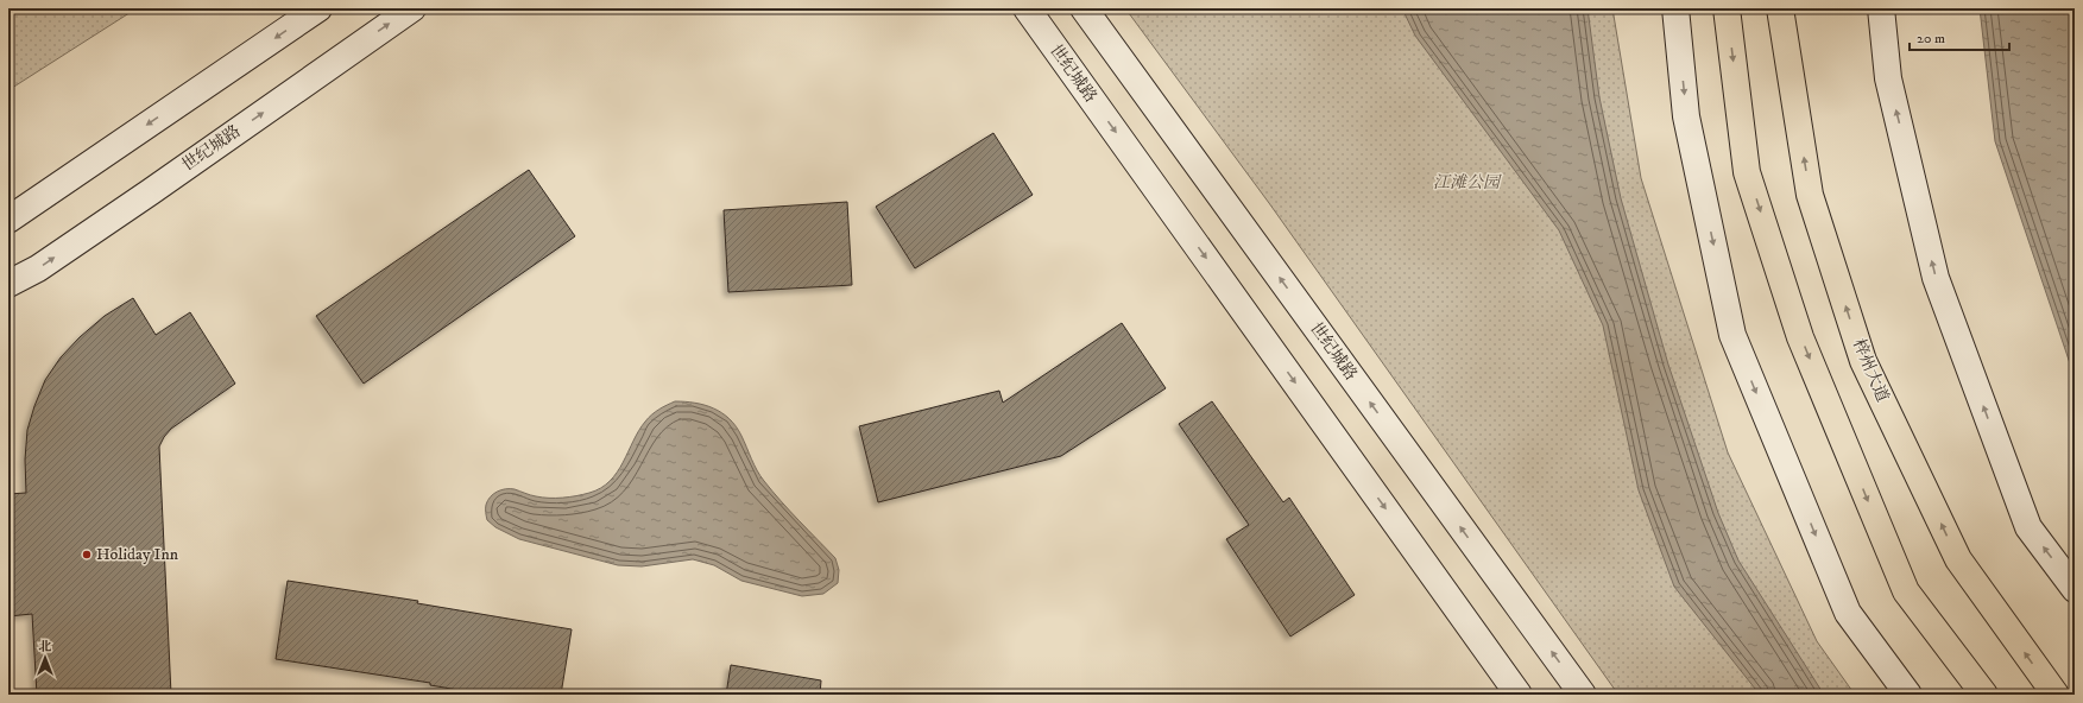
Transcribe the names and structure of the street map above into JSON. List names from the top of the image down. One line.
{"streets":{"highway":["梓州大道"],"main road":["世纪城路"]},"parks":["江滩公园"],"places":["Holiday Inn"],"scale_bar":"20 m","north":"top"}
